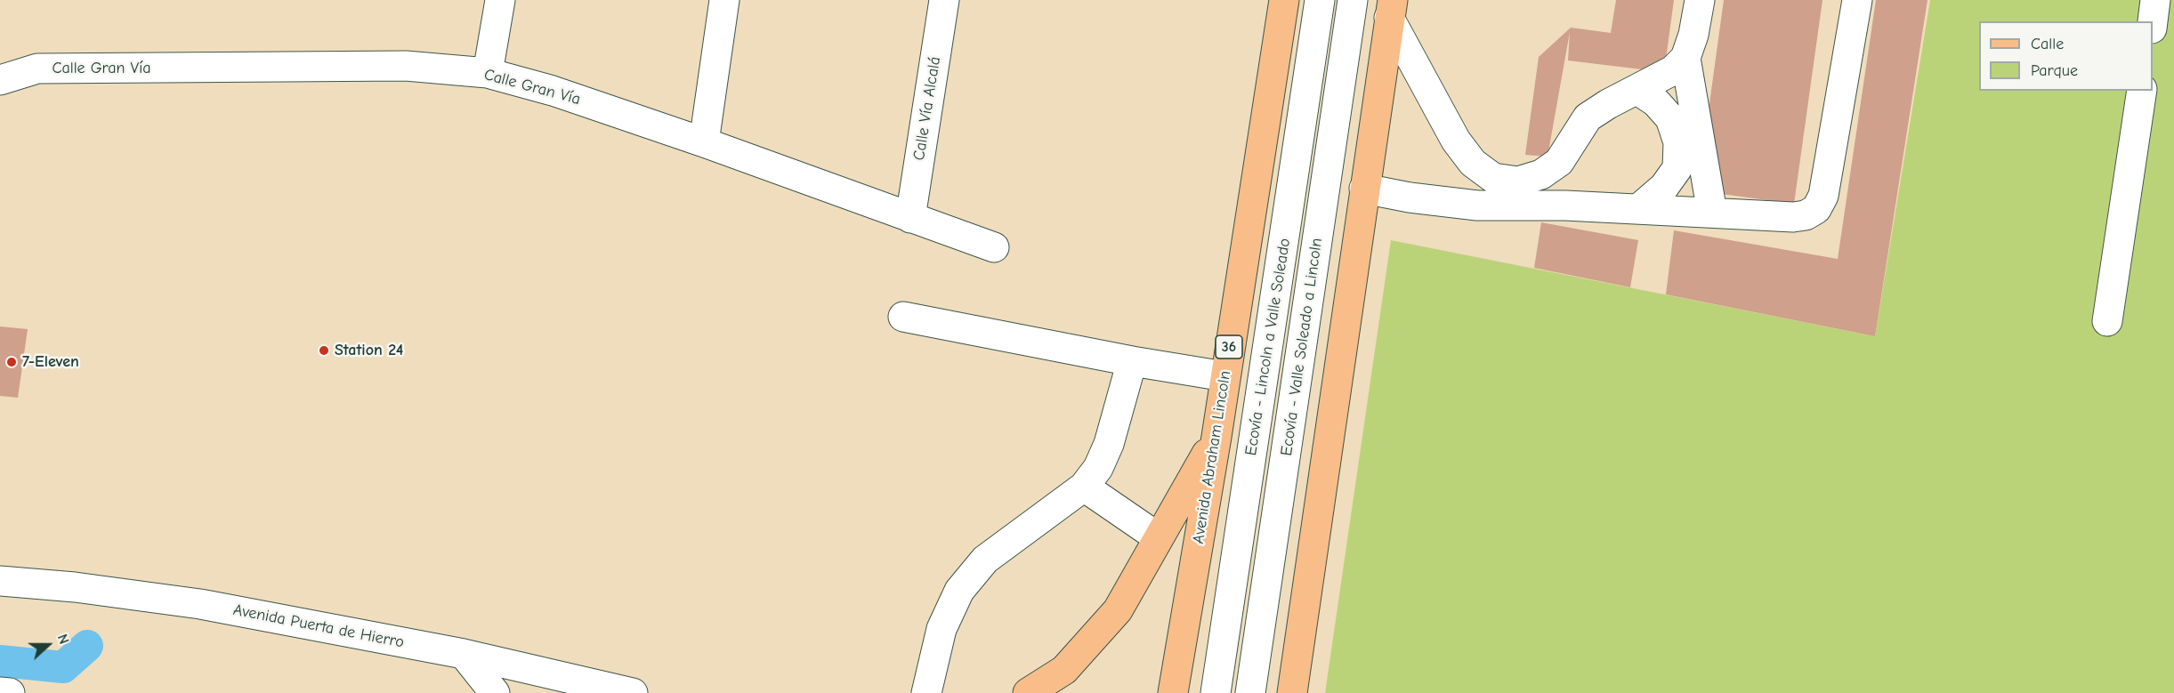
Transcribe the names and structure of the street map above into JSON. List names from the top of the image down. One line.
{"streets":{"main road":["36","Avenida Abraham Lincoln"],"street":["Calle Gran Vía","Calle Vía Alcalá","Ecovía - Lincoln a Valle Soleado","Ecovía - Valle Soleado a Lincoln","Avenida Puerta de Hierro"]},"crossings":[["Calle Gran Vía","Calle Vía Alcalá"]],"places":["Station 24","7-Eleven"],"legend":["Calle","Parque"],"north":"right"}
